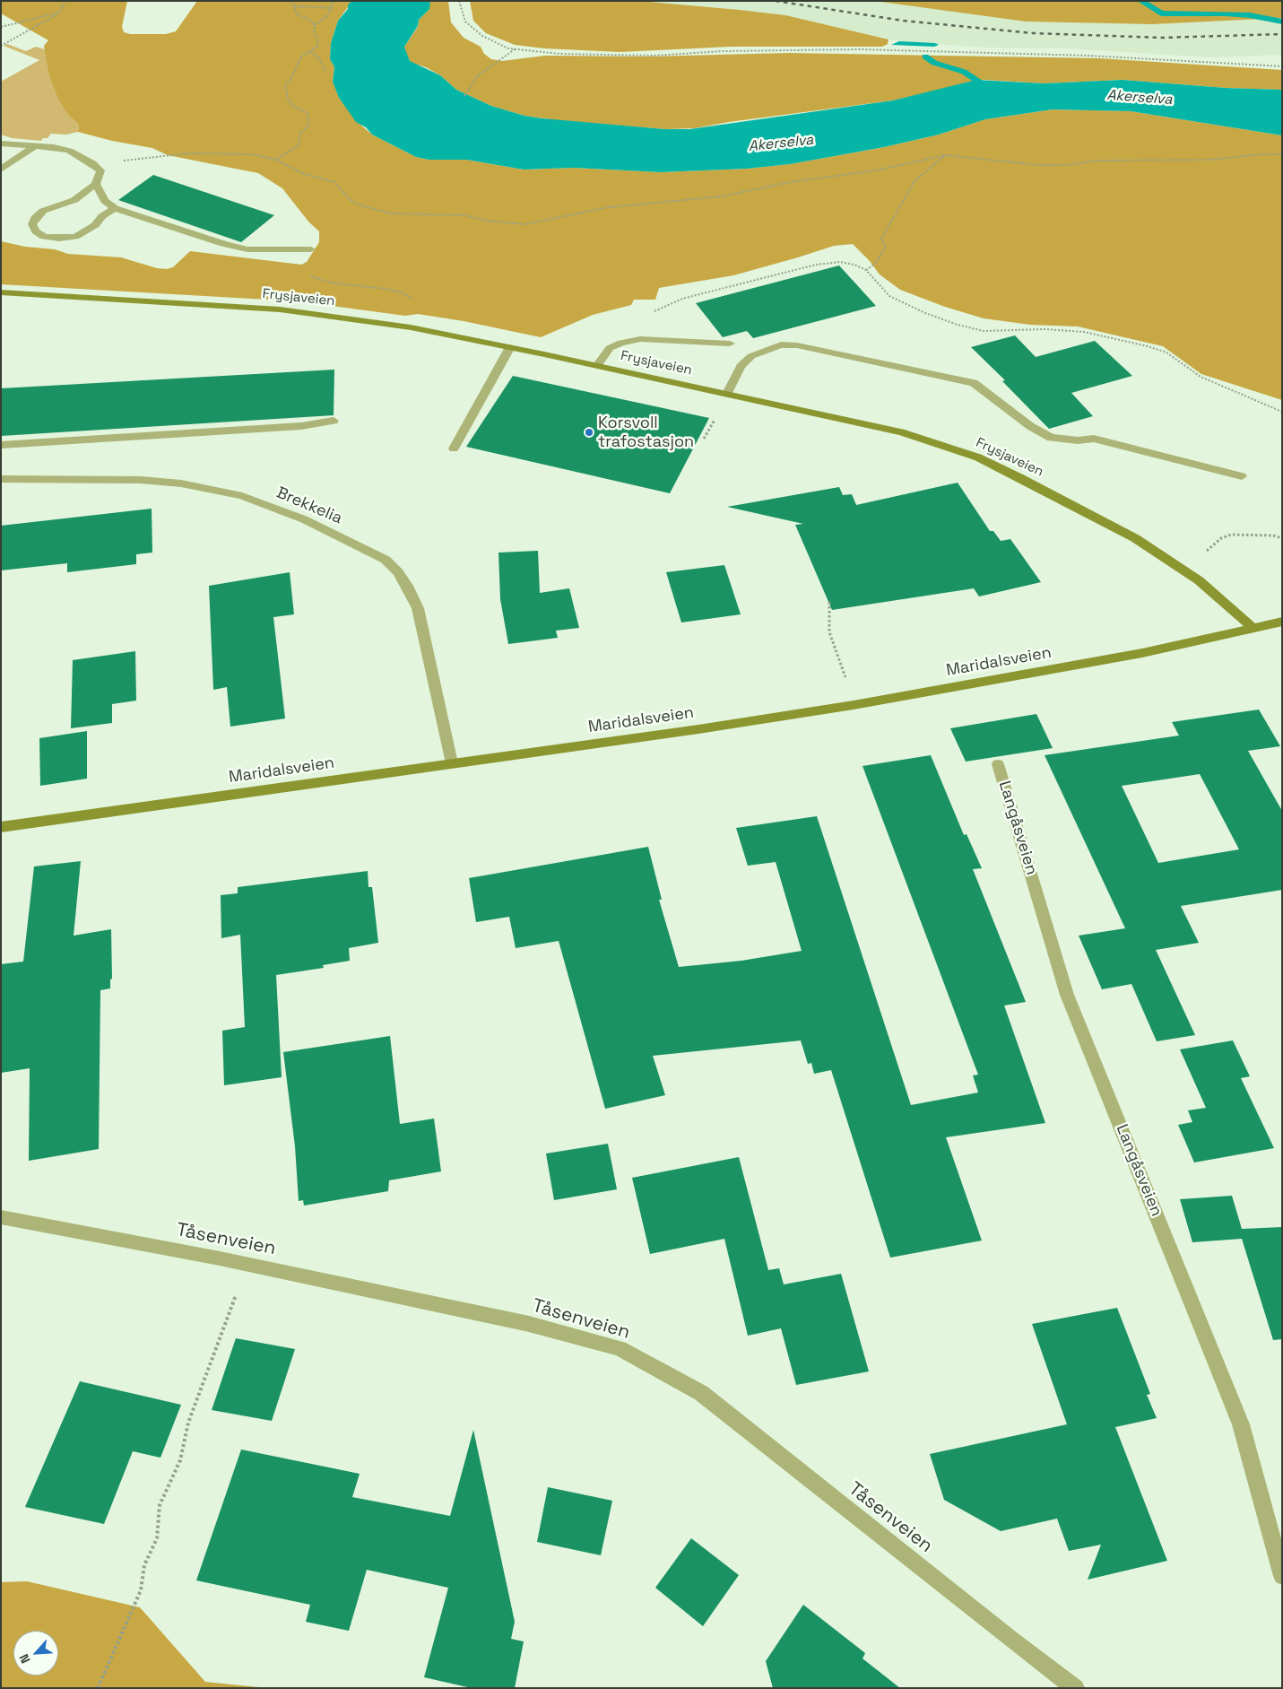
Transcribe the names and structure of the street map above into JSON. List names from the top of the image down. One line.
{"streets":{"street":["Frysjaveien","Brekkelia","Maridalsveien","Langåsveien","Tåsenveien"]},"crossings":[["Frysjaveien","Maridalsveien"],["Brekkelia","Maridalsveien"]],"water":["Akerselva"],"places":["Korsvoll trafostasjon"],"north":"bottom left"}
